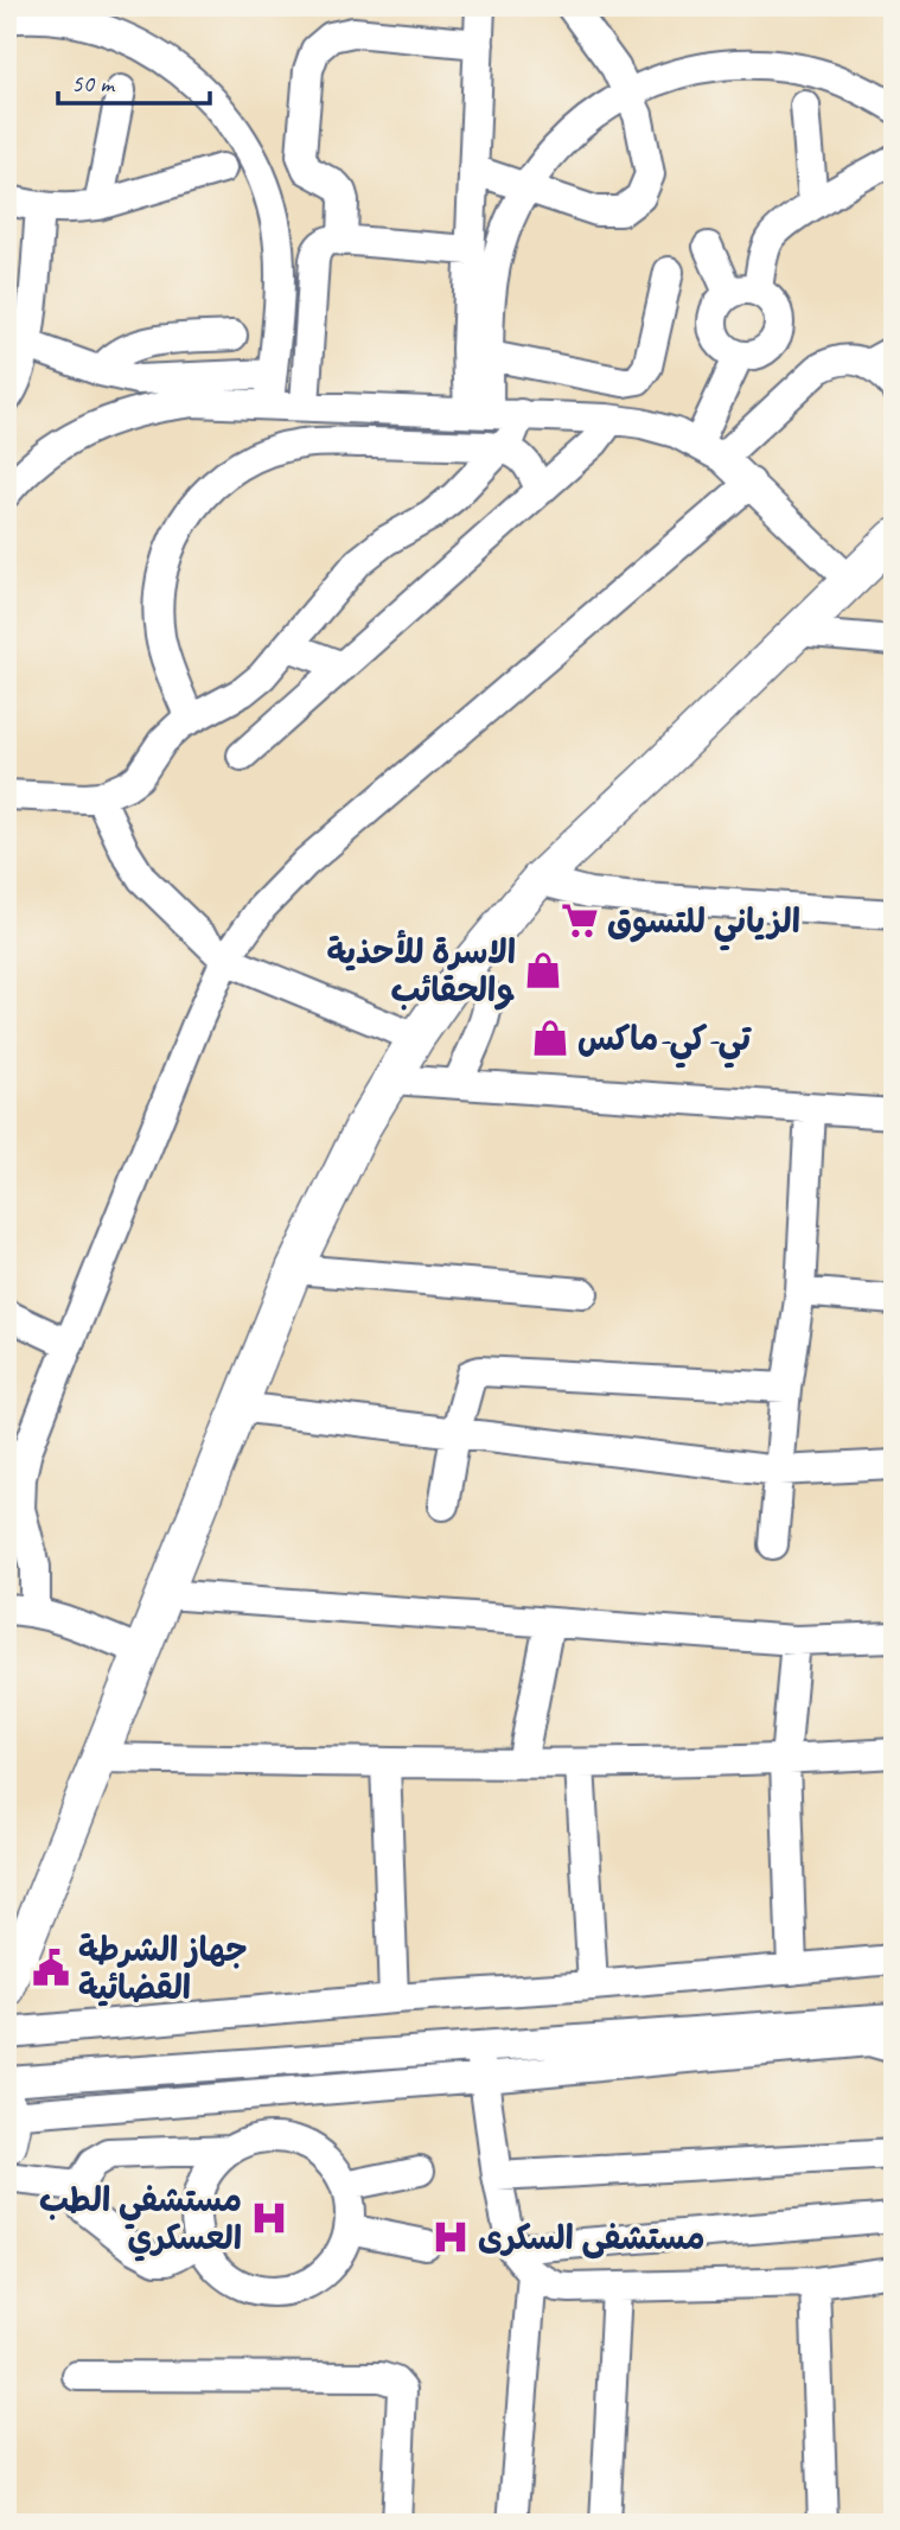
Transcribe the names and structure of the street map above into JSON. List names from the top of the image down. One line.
{"places":{"supermarket":["الزياني للتسوق"],"shop":["الاسرة للأحذية والحقائب","تي-كي-ماكس"],"public building":["جهاز الشرطة القضائية"],"hospital":["مستشفي الطب العسكري","مستشفى السكرى"]},"scale_bar":"50 m"}
